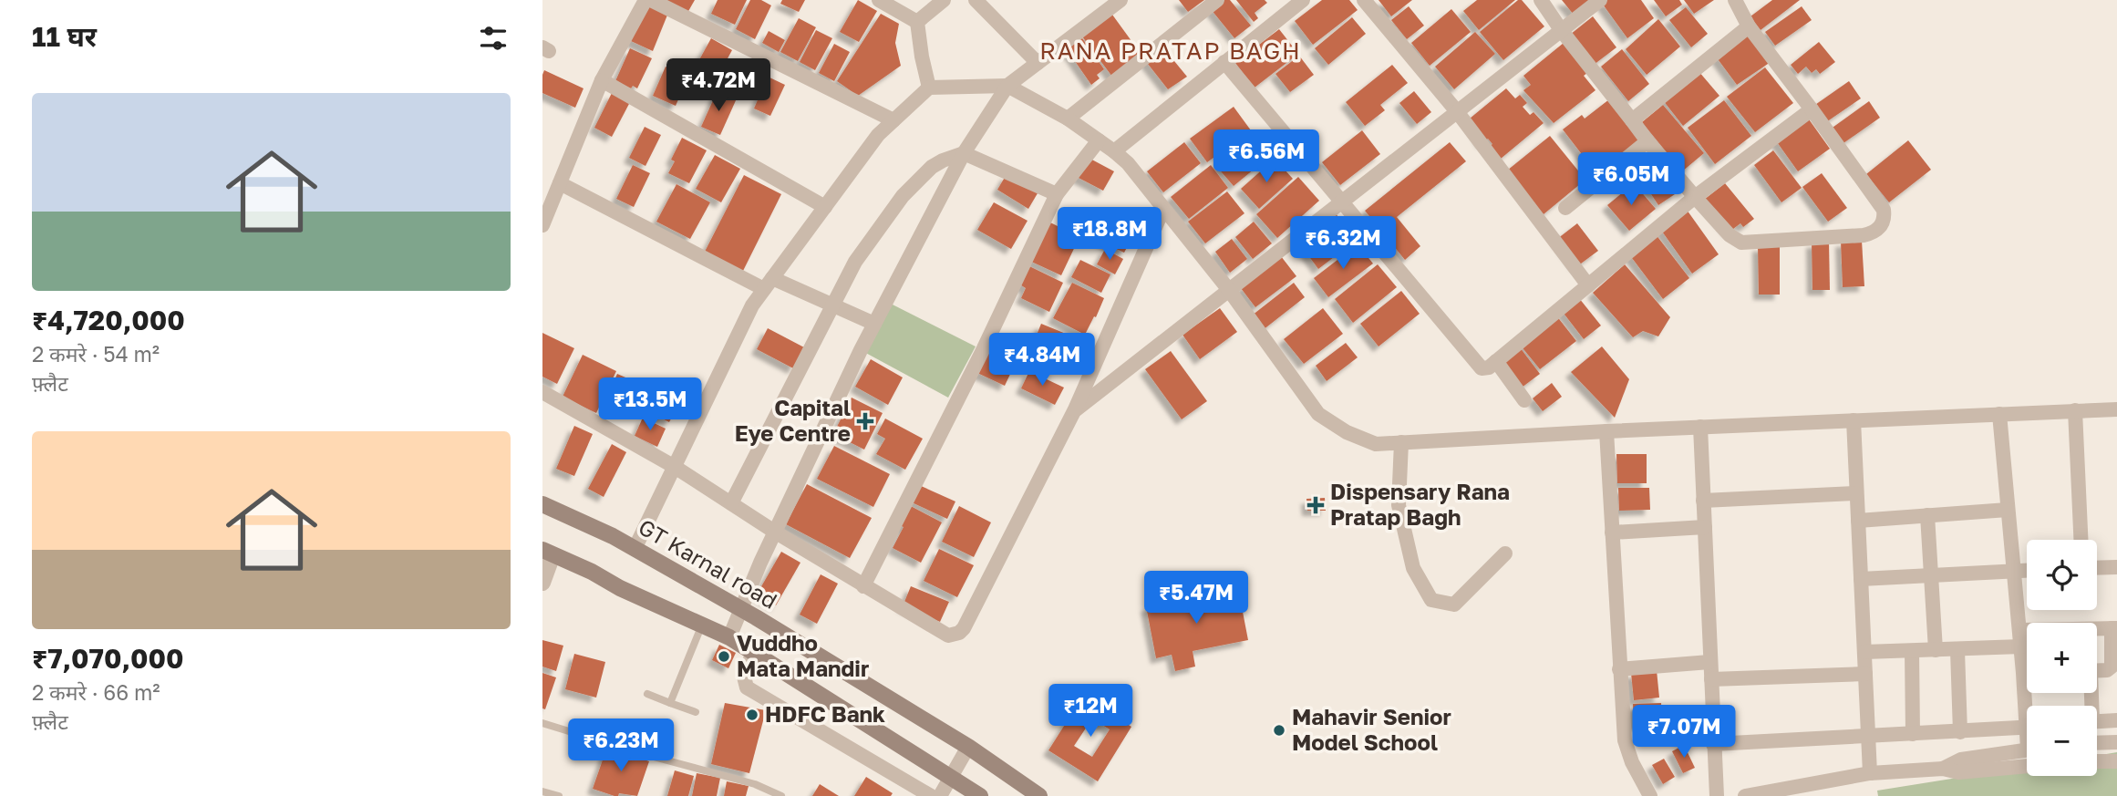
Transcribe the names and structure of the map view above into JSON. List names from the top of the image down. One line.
{"streets":{"main road":["GT Karnal road"]},"districts":["RANA PRATAP BAGH"],"places":{"health":["Capital Eye Centre","Dispensary Rana Pratap Bagh"],"other":["Vuddho Mata Mandir","HDFC Bank","Mahavir Senior Model School"]},"page":{"heading":"11 घर","price":["₹4.72M","₹6.56M","₹6.05M","₹18.8M","₹6.32M","₹4.84M","₹13.5M","₹5.47M","₹12M","₹7.07M","₹6.23M"],"list":[{"name":"₹4,720,000","note":"2 कमरे · 54 m² · फ़्लैट"},{"name":"₹7,070,000","note":"2 कमरे · 66 m² · फ़्लैट"}],"map_buttons":["+","−"]}}
